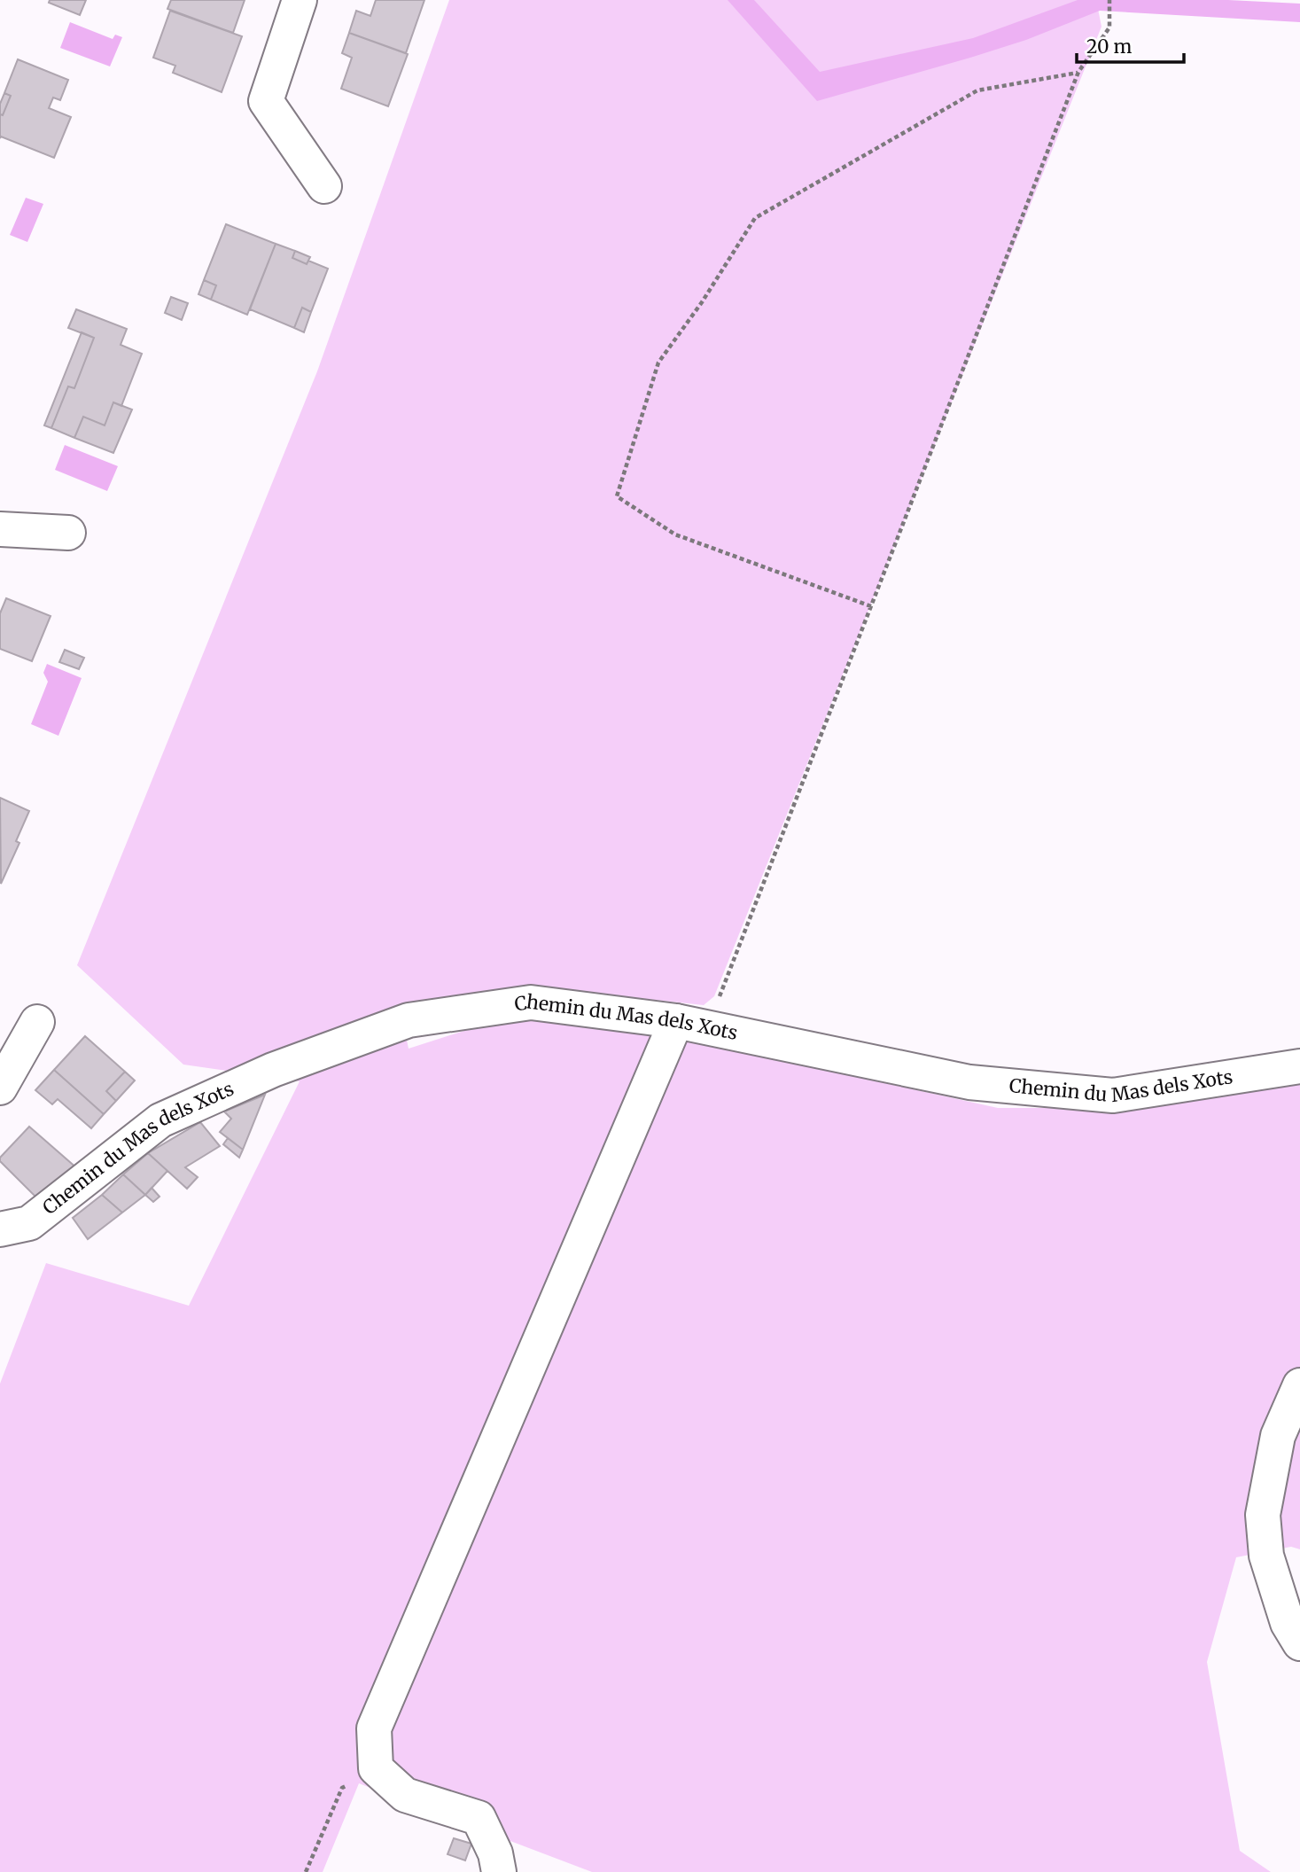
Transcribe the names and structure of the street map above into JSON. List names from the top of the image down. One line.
{"streets":{"street":["Chemin du Mas dels Xots"]},"scale_bar":"20 m"}
